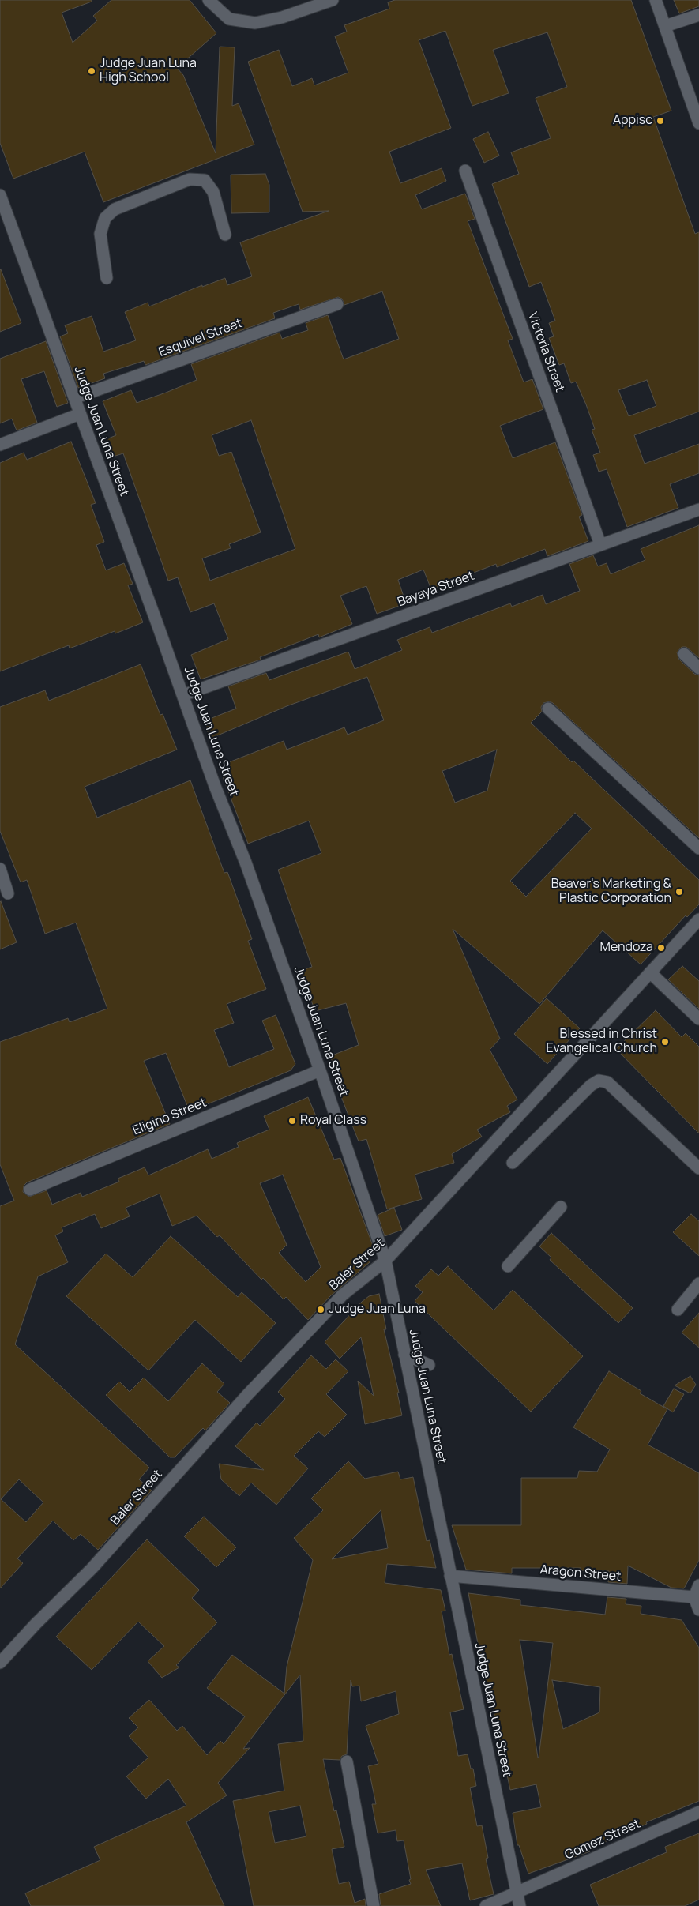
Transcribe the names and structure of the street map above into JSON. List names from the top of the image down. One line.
{"streets":{"street":["Esquivel Street","Victoria Street","Judge Juan Luna Street","Bayaya Street","Eligino Street","Baler Street","Aragon Street","Gomez Street"]},"crossings":[["Esquivel Street","Judge Juan Luna Street"],["Victoria Street","Bayaya Street"],["Judge Juan Luna Street","Bayaya Street"],["Judge Juan Luna Street","Eligino Street"],["Judge Juan Luna Street","Baler Street"],["Judge Juan Luna Street","Aragon Street"],["Judge Juan Luna Street","Gomez Street"]],"places":["Judge Juan Luna High School","Appisc","Beaver's Marketing & Plastic Corporation","Mendoza","Blessed in Christ Evangelical Church","Royal Class","Judge Juan Luna"]}
